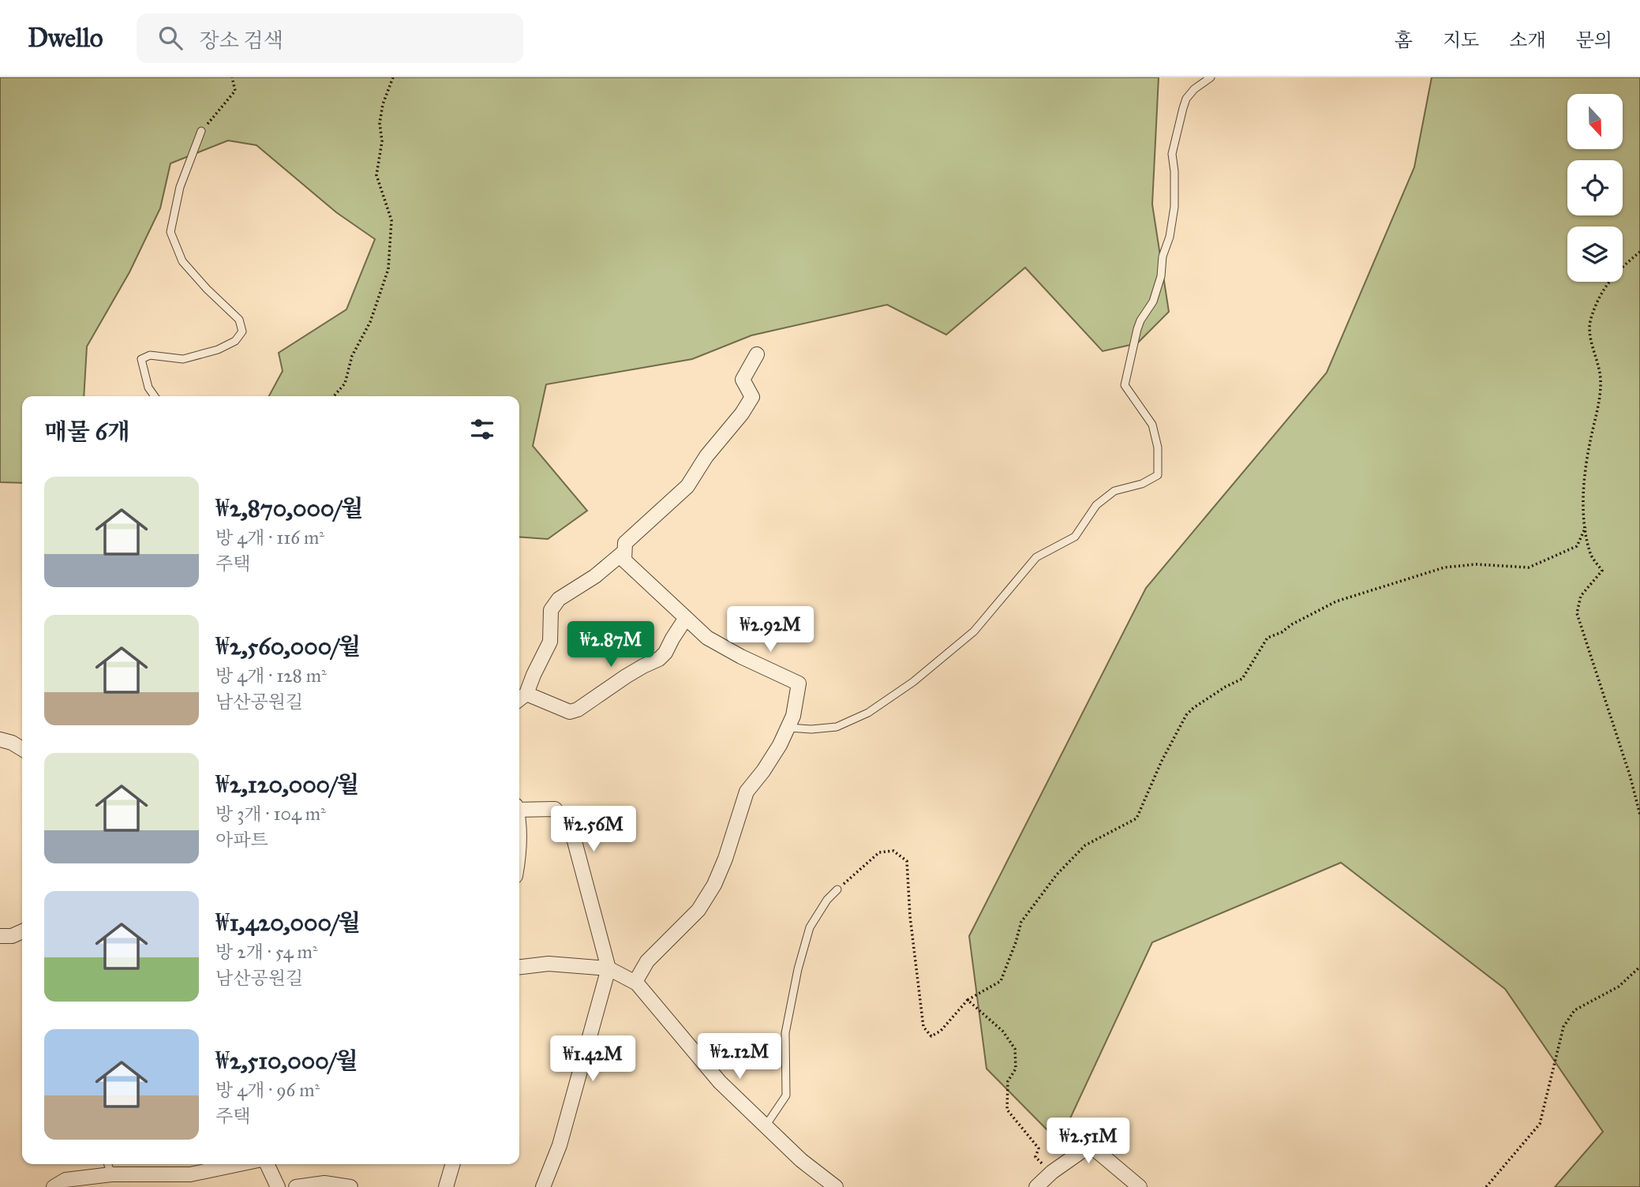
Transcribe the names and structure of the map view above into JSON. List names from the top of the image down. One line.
{"north":"bottom","page":{"header":"Dwello","search":"장소 검색","nav":["홈","지도","소개","문의"],"heading":"매물 6개","list":[{"name":"₩2,870,000/월","note":"방 4개 · 116 m² · 주택"},{"name":"₩2,560,000/월","note":"방 4개 · 128 m² · 남산공원길"},{"name":"₩2,120,000/월","note":"방 3개 · 104 m² · 아파트"},{"name":"₩1,420,000/월","note":"방 2개 · 54 m² · 남산공원길"},{"name":"₩2,510,000/월","note":"방 4개 · 96 m² · 주택"}],"price":["₩2.92M","₩2.87M","₩2.56M","₩2.12M","₩1.42M","₩2.51M"]}}
